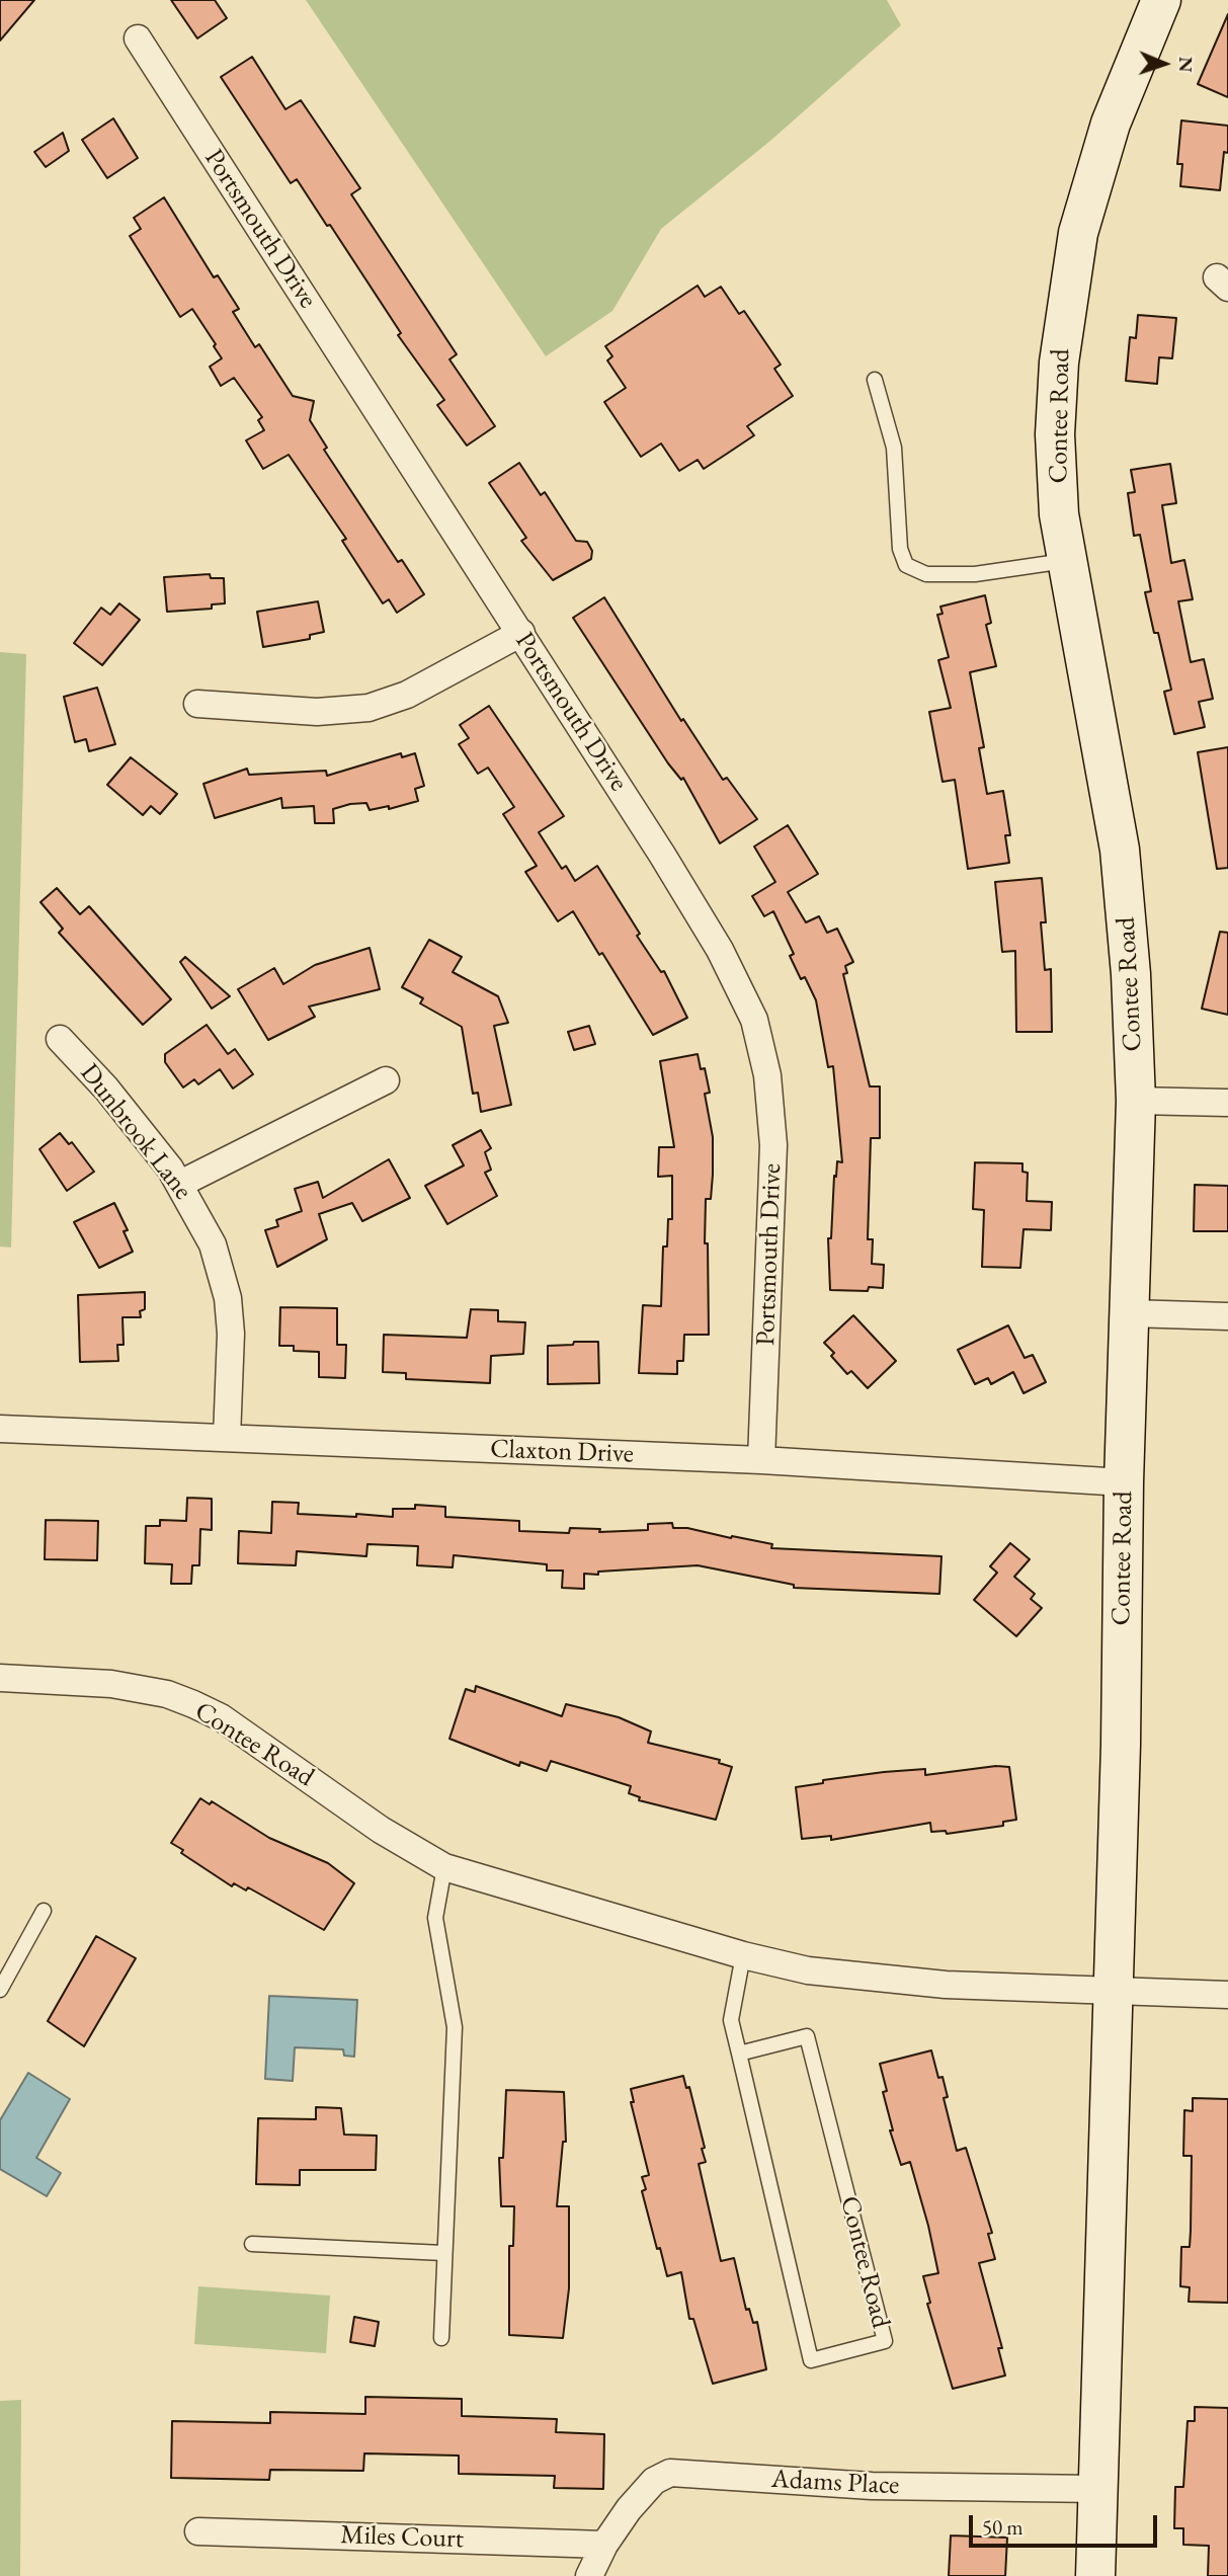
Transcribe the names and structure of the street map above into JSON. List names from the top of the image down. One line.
{"streets":{"street":["Portsmouth Drive","Contee Road","Dunbrook Lane","Claxton Drive","Adams Place","Miles Court"]},"crossings":[["Portsmouth Drive","Claxton Drive"],["Contee Road","Claxton Drive"],["Contee Road","Adams Place"],["Dunbrook Lane","Claxton Drive"],["Adams Place","Miles Court"]],"scale_bar":"50 m","north":"right"}
